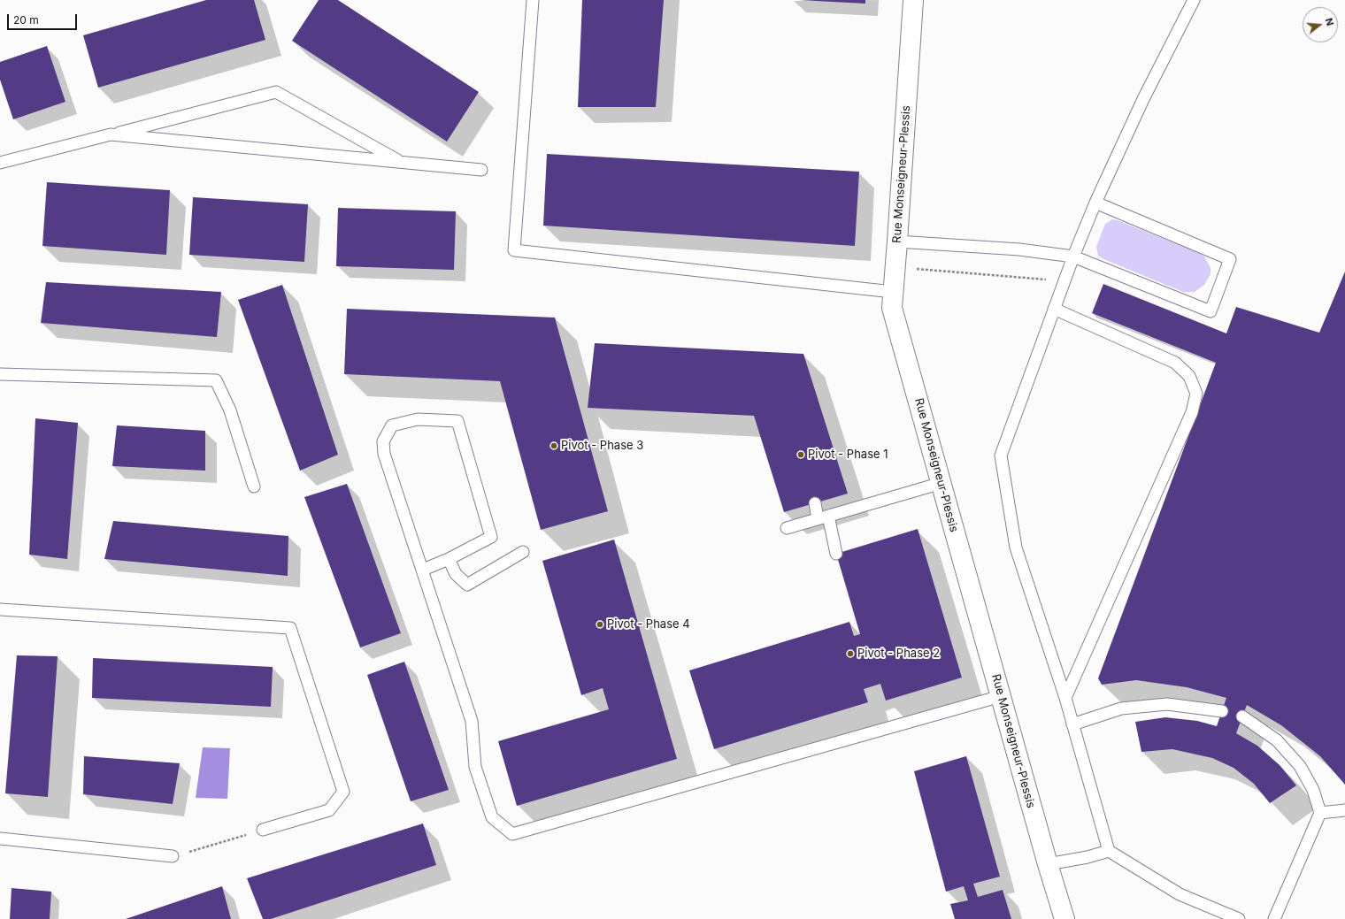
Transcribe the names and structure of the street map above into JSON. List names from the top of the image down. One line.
{"streets":{"street":["Rue Monseigneur-Plessis"]},"places":["Pivot - Phase 3","Pivot - Phase 1","Pivot - Phase 4","Pivot - Phase 2"],"scale_bar":"20 m","north":"right"}
